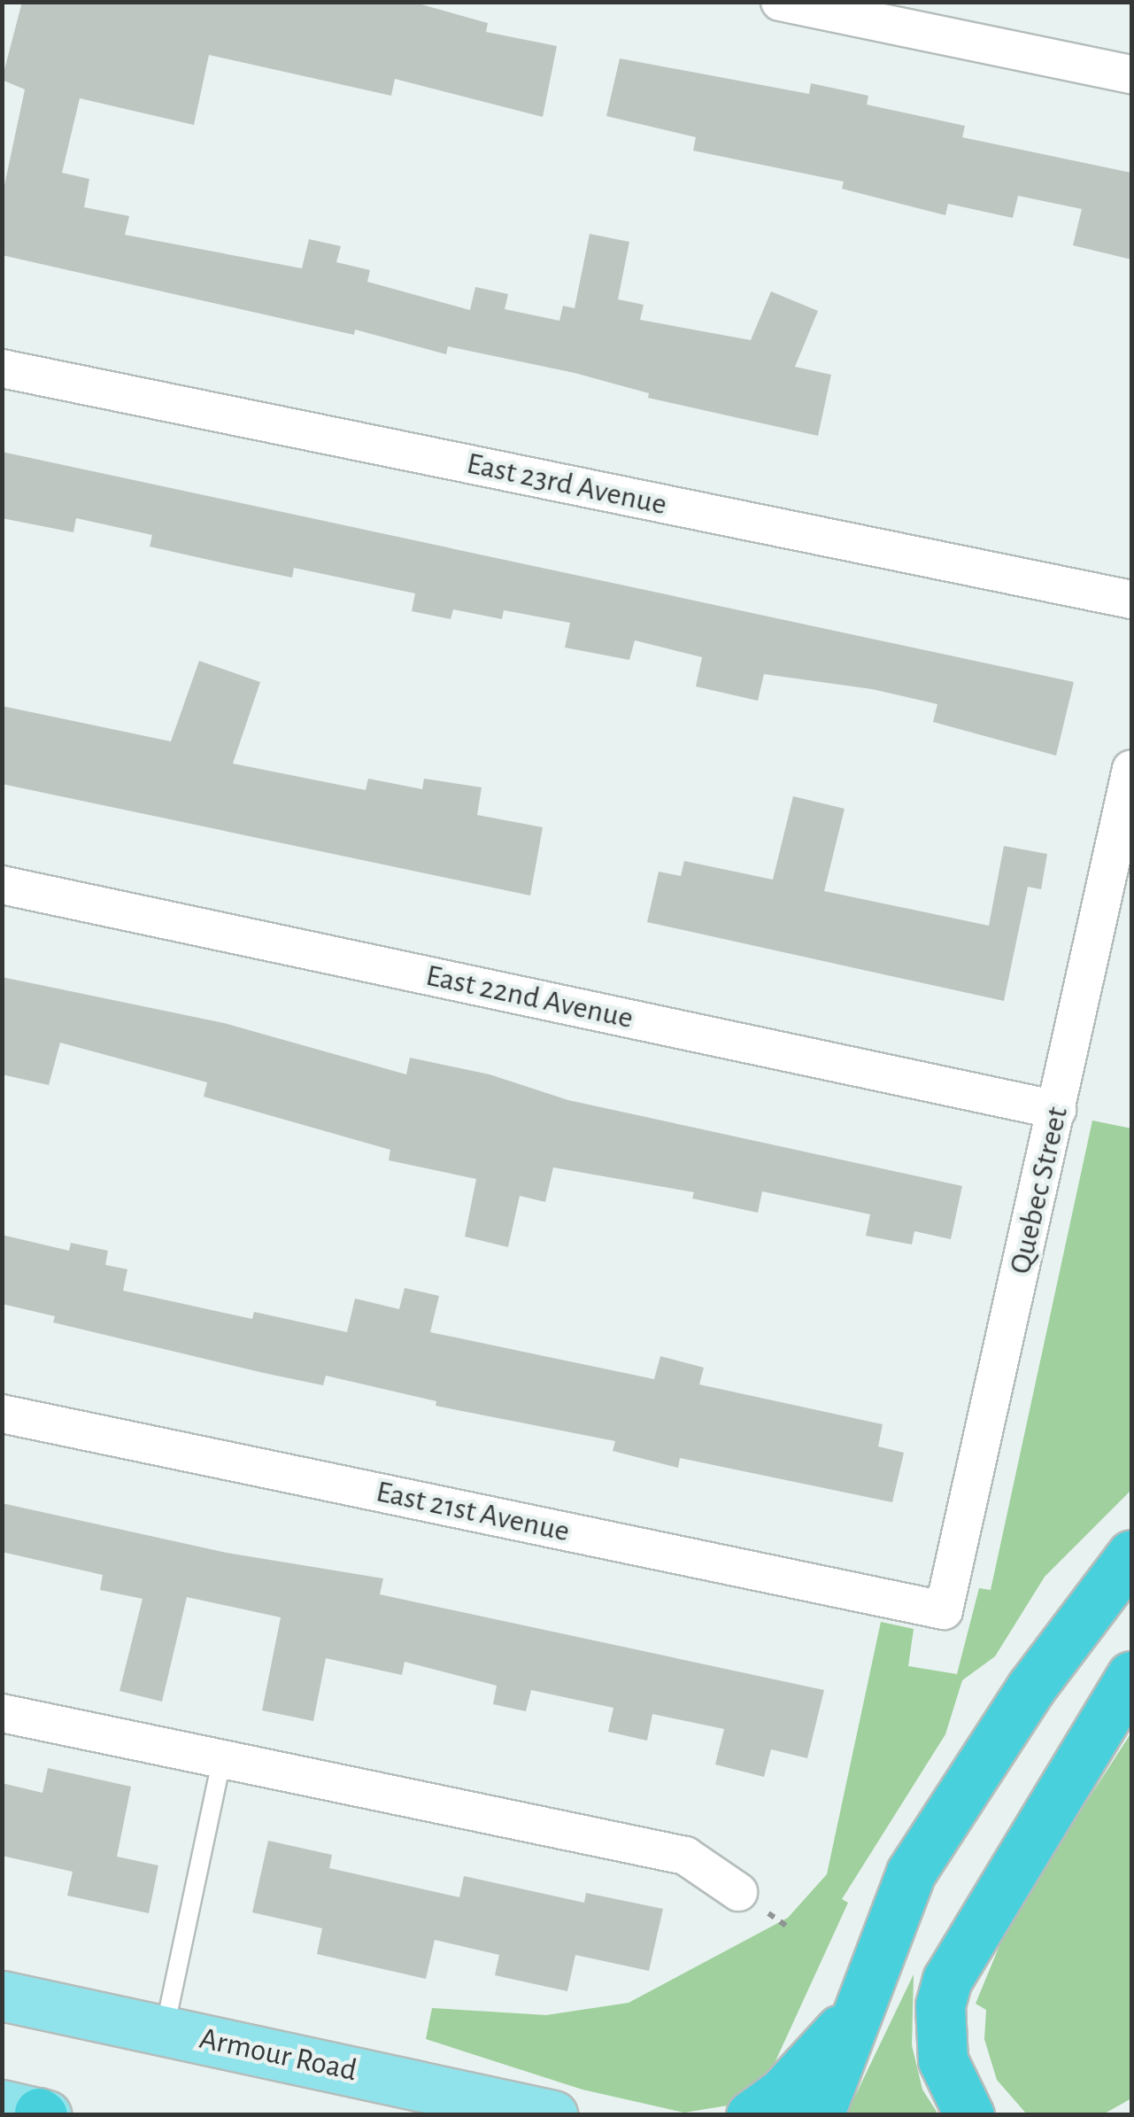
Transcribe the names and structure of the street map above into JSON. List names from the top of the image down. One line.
{"streets":{"main road":["Armour Road"],"street":["East 23rd Avenue","East 22nd Avenue","Quebec Street","East 21st Avenue"]},"crossings":[["East 22nd Avenue","Quebec Street"],["Quebec Street","East 21st Avenue"]]}
